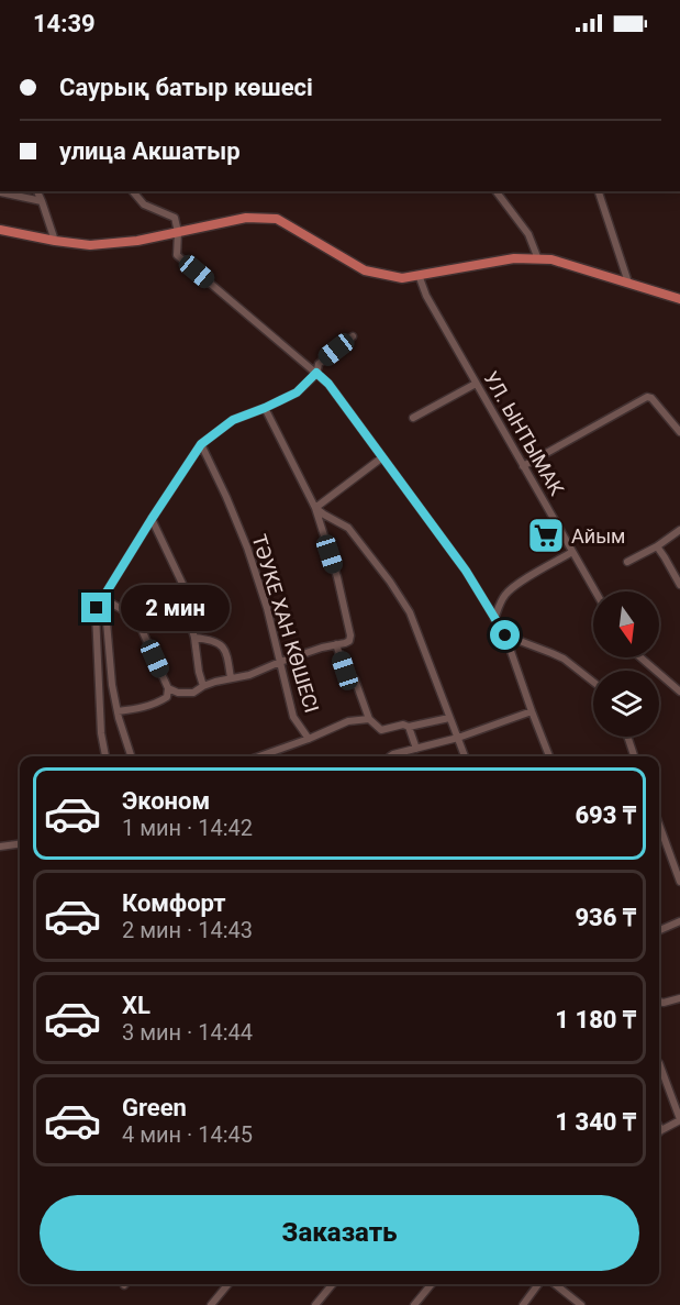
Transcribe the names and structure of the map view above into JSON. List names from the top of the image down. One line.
{"streets":{"street":["УЛ. ЫНТЫМАК","ТӘУКЕ ХАН КӨШЕСІ"]},"places":{"supermarket":["Айым"]},"north":"bottom","page":{"status":"14:39","banner":["Саурық батыр көшесі","улица Акшатыр"],"bubble":"2 мин","list":[{"name":"Эконом","note":"1 мин · 14:42","value":"693 ₸"},{"name":"Комфорт","note":"2 мин · 14:43","value":"936 ₸"},{"name":"XL","note":"3 мин · 14:44","value":"1 180 ₸"},{"name":"Green","note":"4 мин · 14:45","value":"1 340 ₸"}],"buttons":"Заказать"}}
